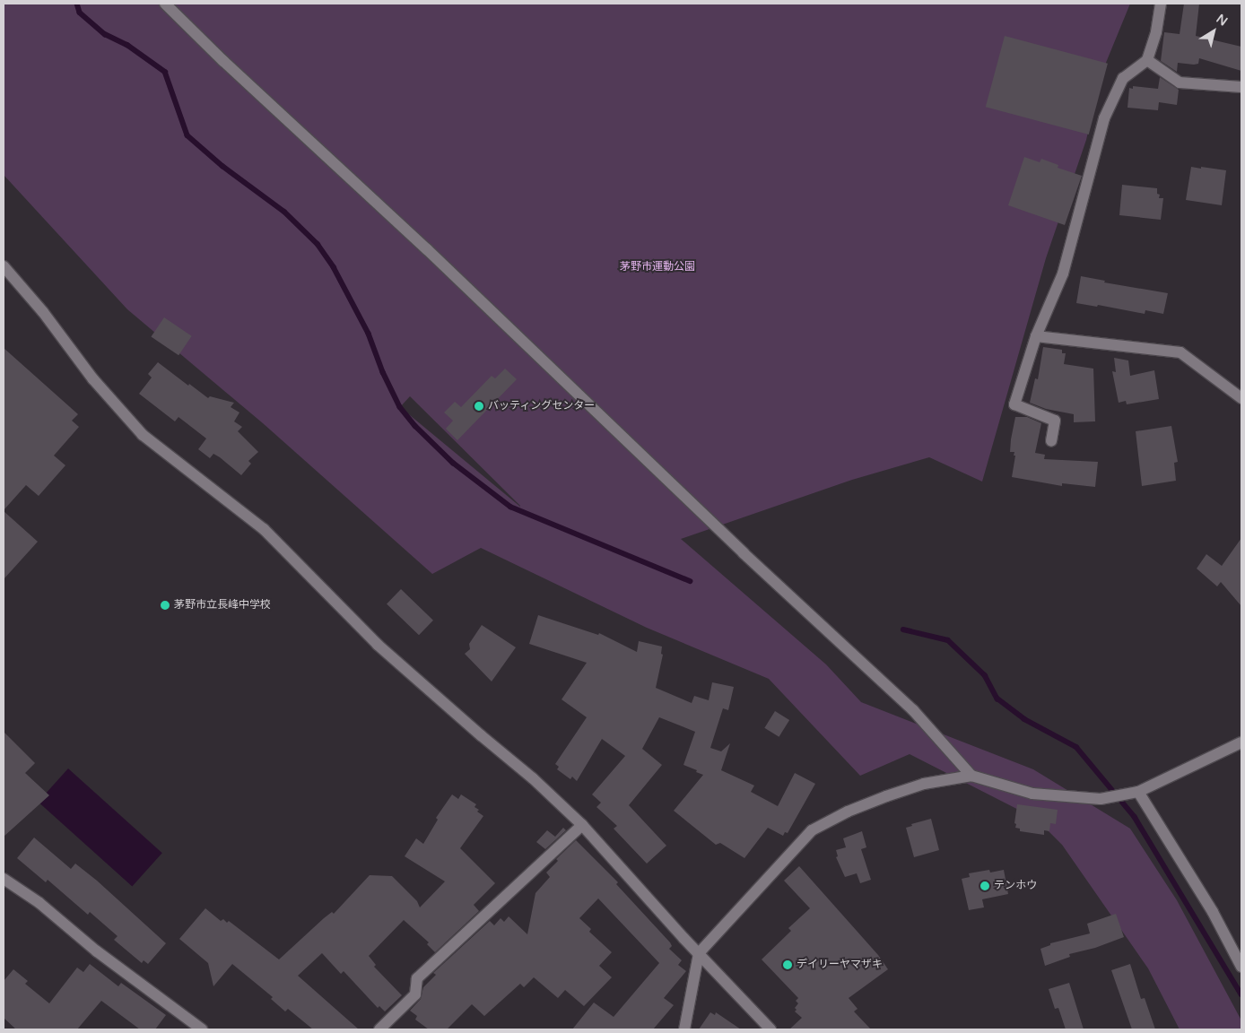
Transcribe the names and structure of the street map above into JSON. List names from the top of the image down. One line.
{"parks":["茅野市運動公園"],"places":["バッティングセンター","茅野市立長峰中学校","テンホウ","デイリーヤマザキ"],"north":"top right"}
